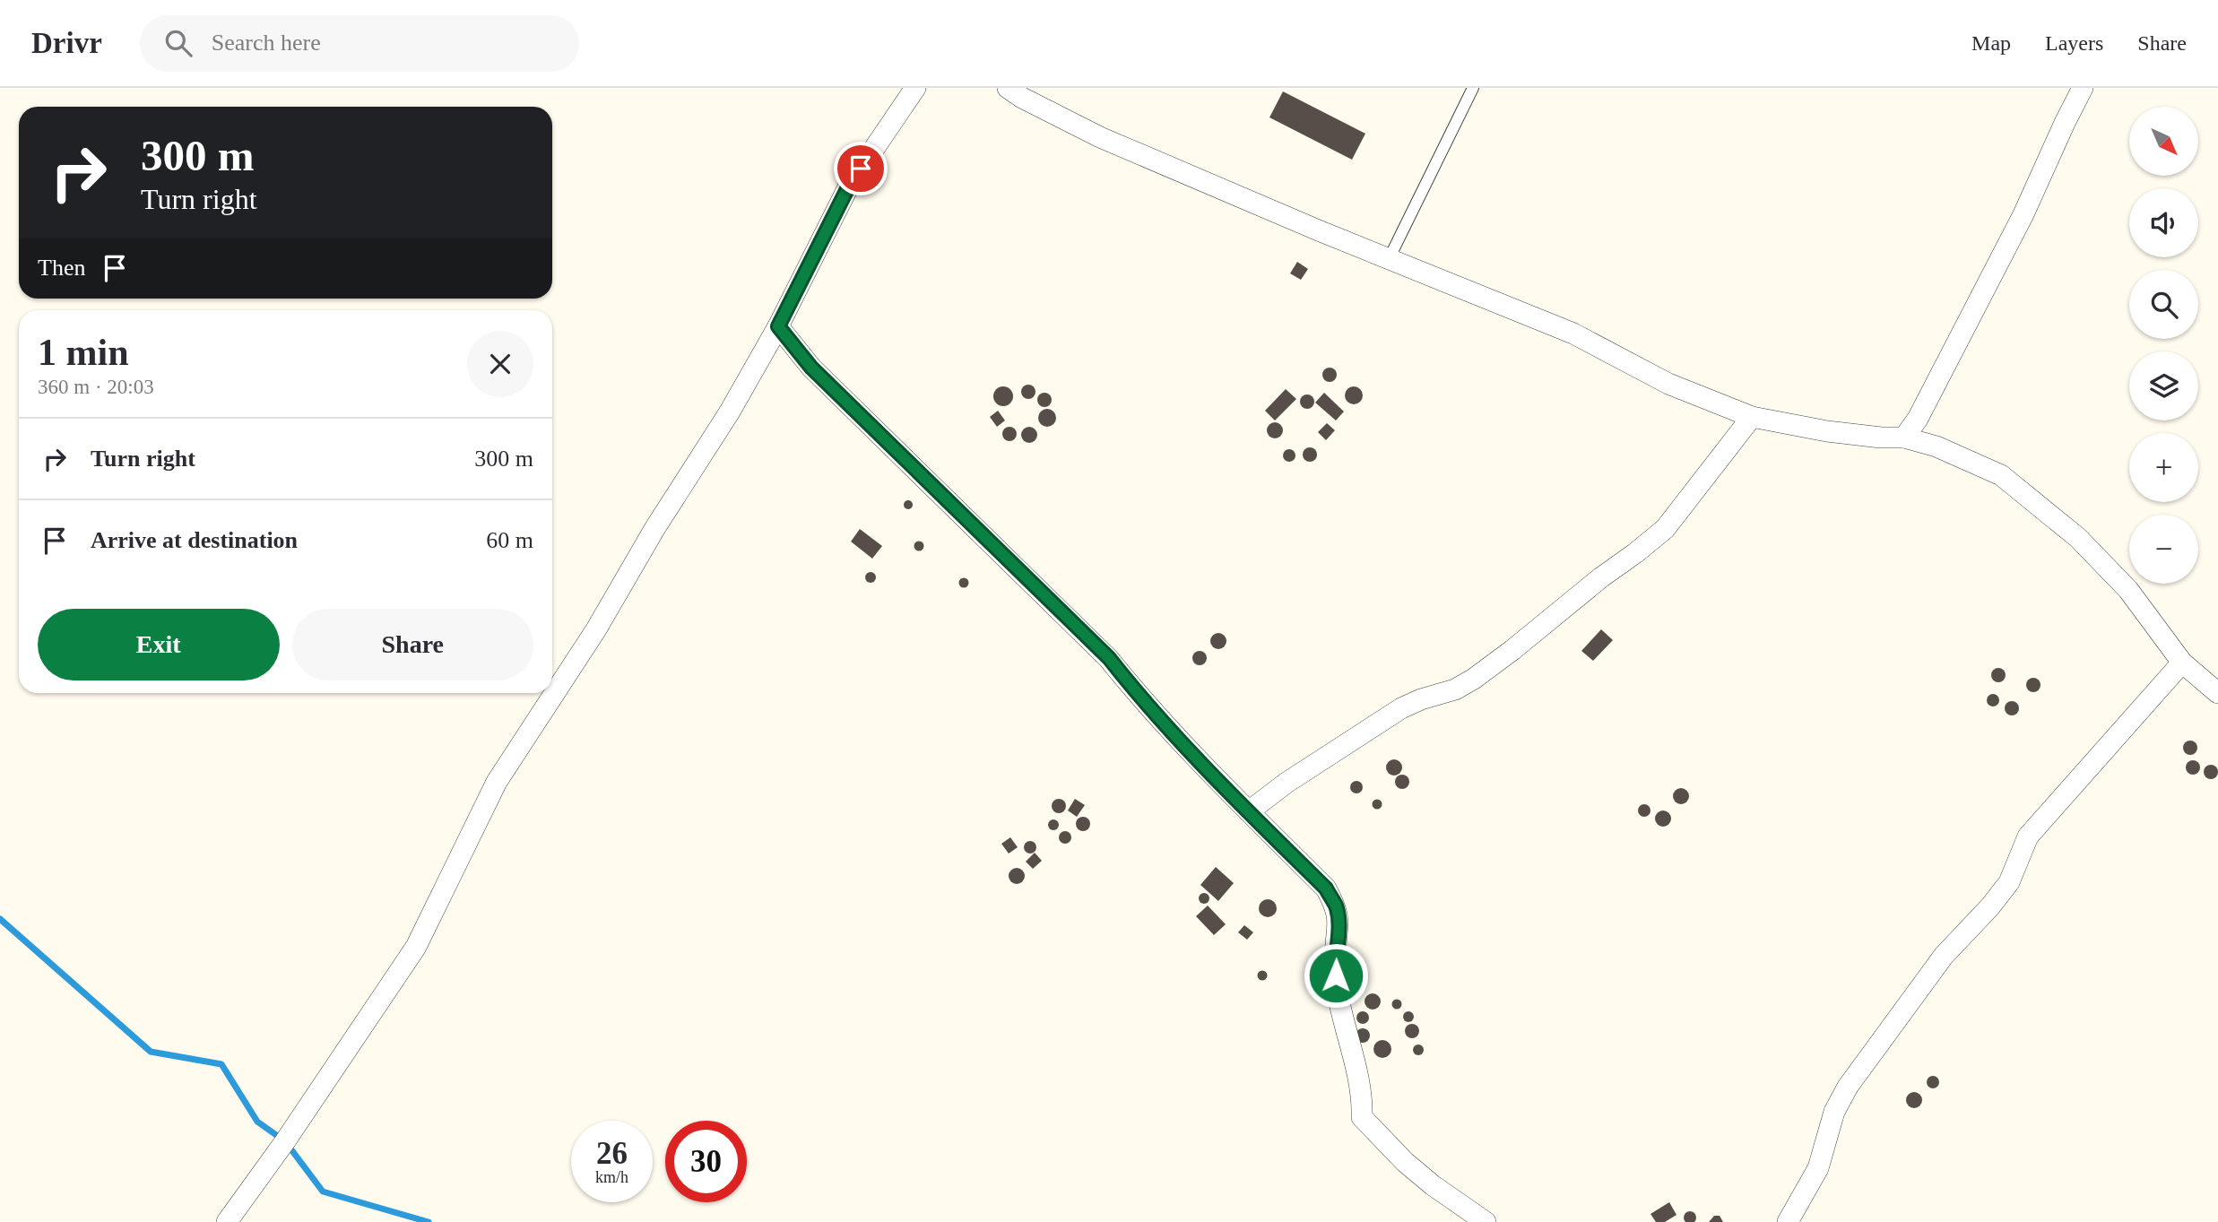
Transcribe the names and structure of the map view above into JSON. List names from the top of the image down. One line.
{"north":"bottom right","page":{"header":"Drivr","search":"Search here","nav":["Map","Layers","Share"],"map_buttons":["+","−"],"turn":["300 m","Turn right"],"then":"Then","heading":["1 min","360 m · 20:03"],"list":[{"name":"Turn right","value":"300 m"},{"name":"Arrive at destination","value":"60 m"}],"buttons":["Exit","Share"],"speed":"26 km/h","limit":"30"}}
